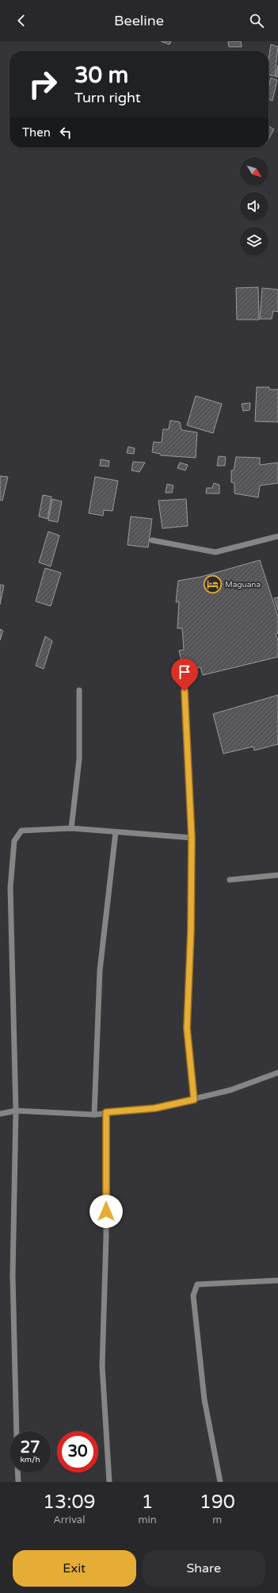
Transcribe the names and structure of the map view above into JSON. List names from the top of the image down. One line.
{"places":{"hotel":["Maguana"]},"north":"bottom right","page":{"header":"Beeline","turn":["30 m","Turn right"],"then":"Then","speed":"27 km/h","limit":"30","eta":["13:09","Arrival","1","min","190","m"],"buttons":["Exit","Share"]}}
